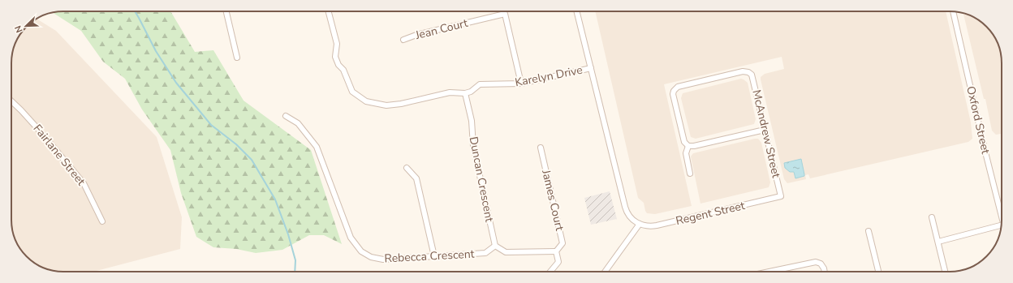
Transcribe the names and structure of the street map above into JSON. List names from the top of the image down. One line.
{"streets":{"street":["Jean Court","Karelyn Drive","Oxford Street","McAndrew Street","Fairlane Street","Duncan Crescent","James Court","Regent Street","Rebecca Crescent"]},"crossings":[["Jean Court","Karelyn Drive"],["Karelyn Drive","Duncan Crescent"],["McAndrew Street","Regent Street"],["Duncan Crescent","Rebecca Crescent"]],"north":"bottom left"}
